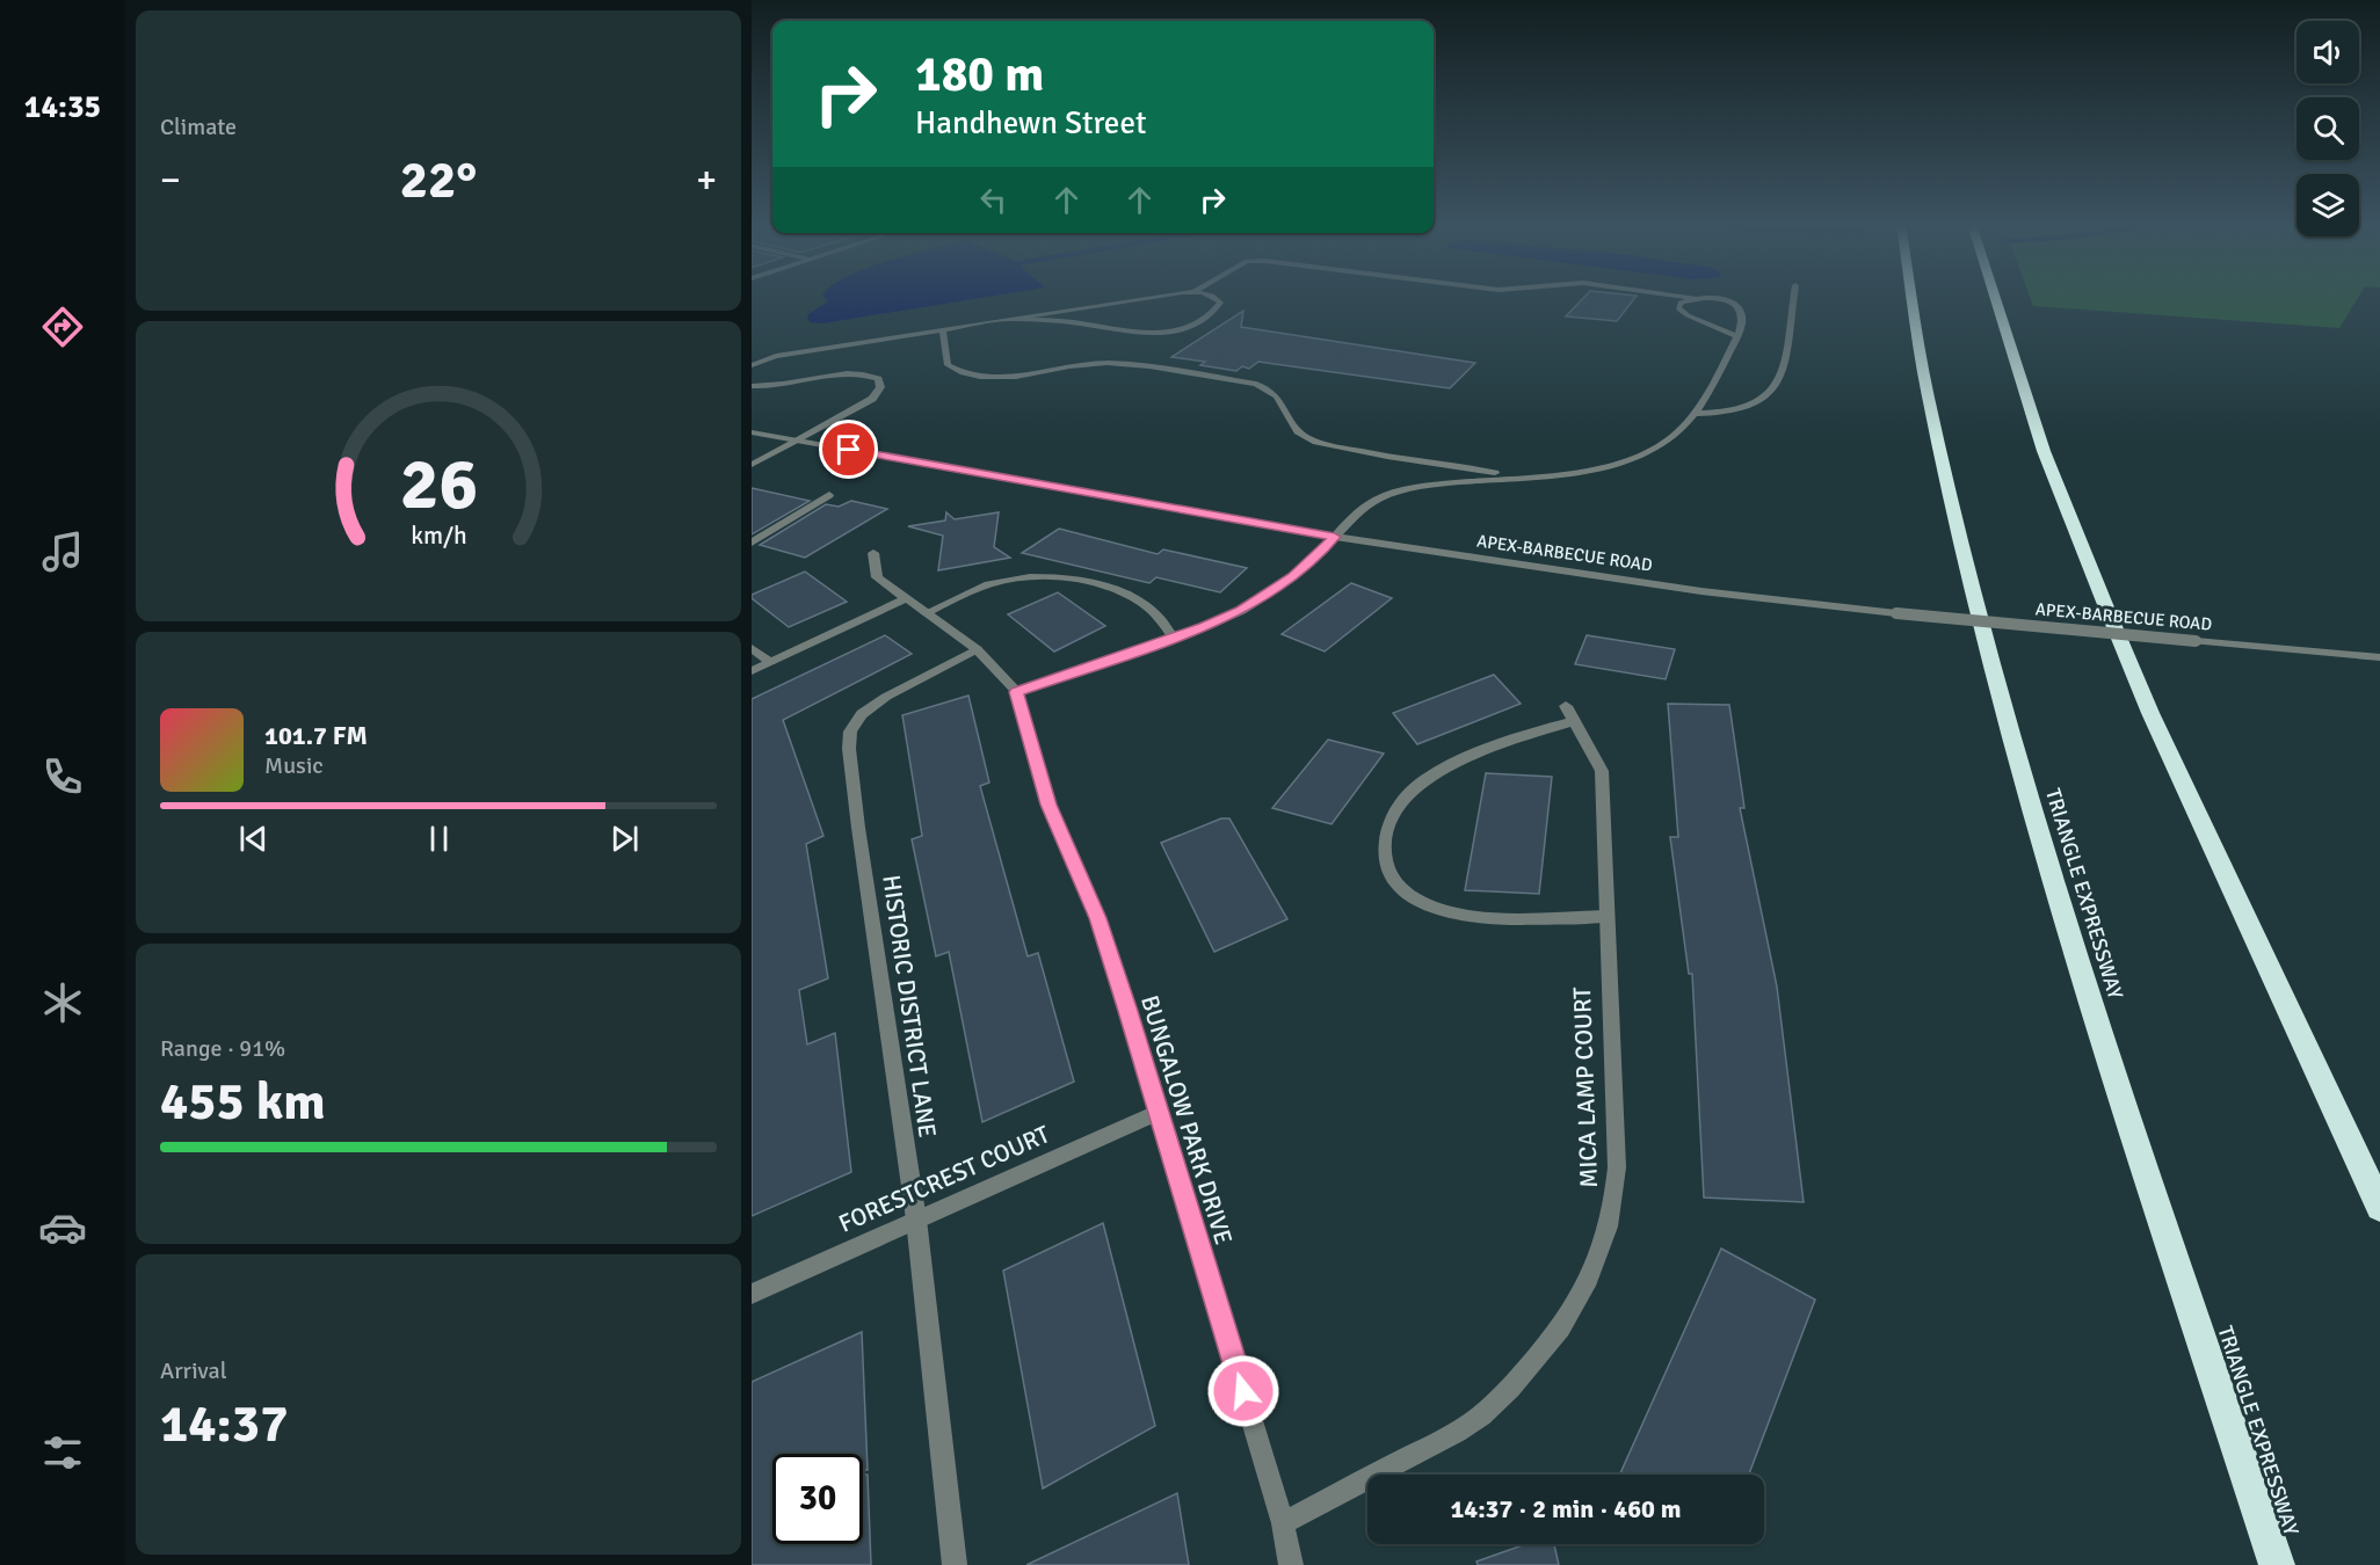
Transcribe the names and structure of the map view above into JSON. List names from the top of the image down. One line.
{"streets":{"highway":["TRIANGLE EXPRESSWAY"],"street":["APEX-BARBECUE ROAD","HISTORIC DISTRICT LANE","MICA LAMP COURT","BUNGALOW PARK DRIVE","FORESTCREST COURT"]},"crossings":[["HISTORIC DISTRICT LANE","BUNGALOW PARK DRIVE"],["HISTORIC DISTRICT LANE","FORESTCREST COURT"],["MICA LAMP COURT","BUNGALOW PARK DRIVE"],["BUNGALOW PARK DRIVE","FORESTCREST COURT"]],"page":{"tabs":"14:35","tile":["Climate",["Range · 91%","455 km"],["Arrival","14:37"]],"turn":["180 m","Handhewn Street"],"heat":["−","22°","+"],"song":["101.7 FM","Music"],"limit":"30","trip":"14:37 · 2 min · 460 m","gauge":["26","km/h"]}}
